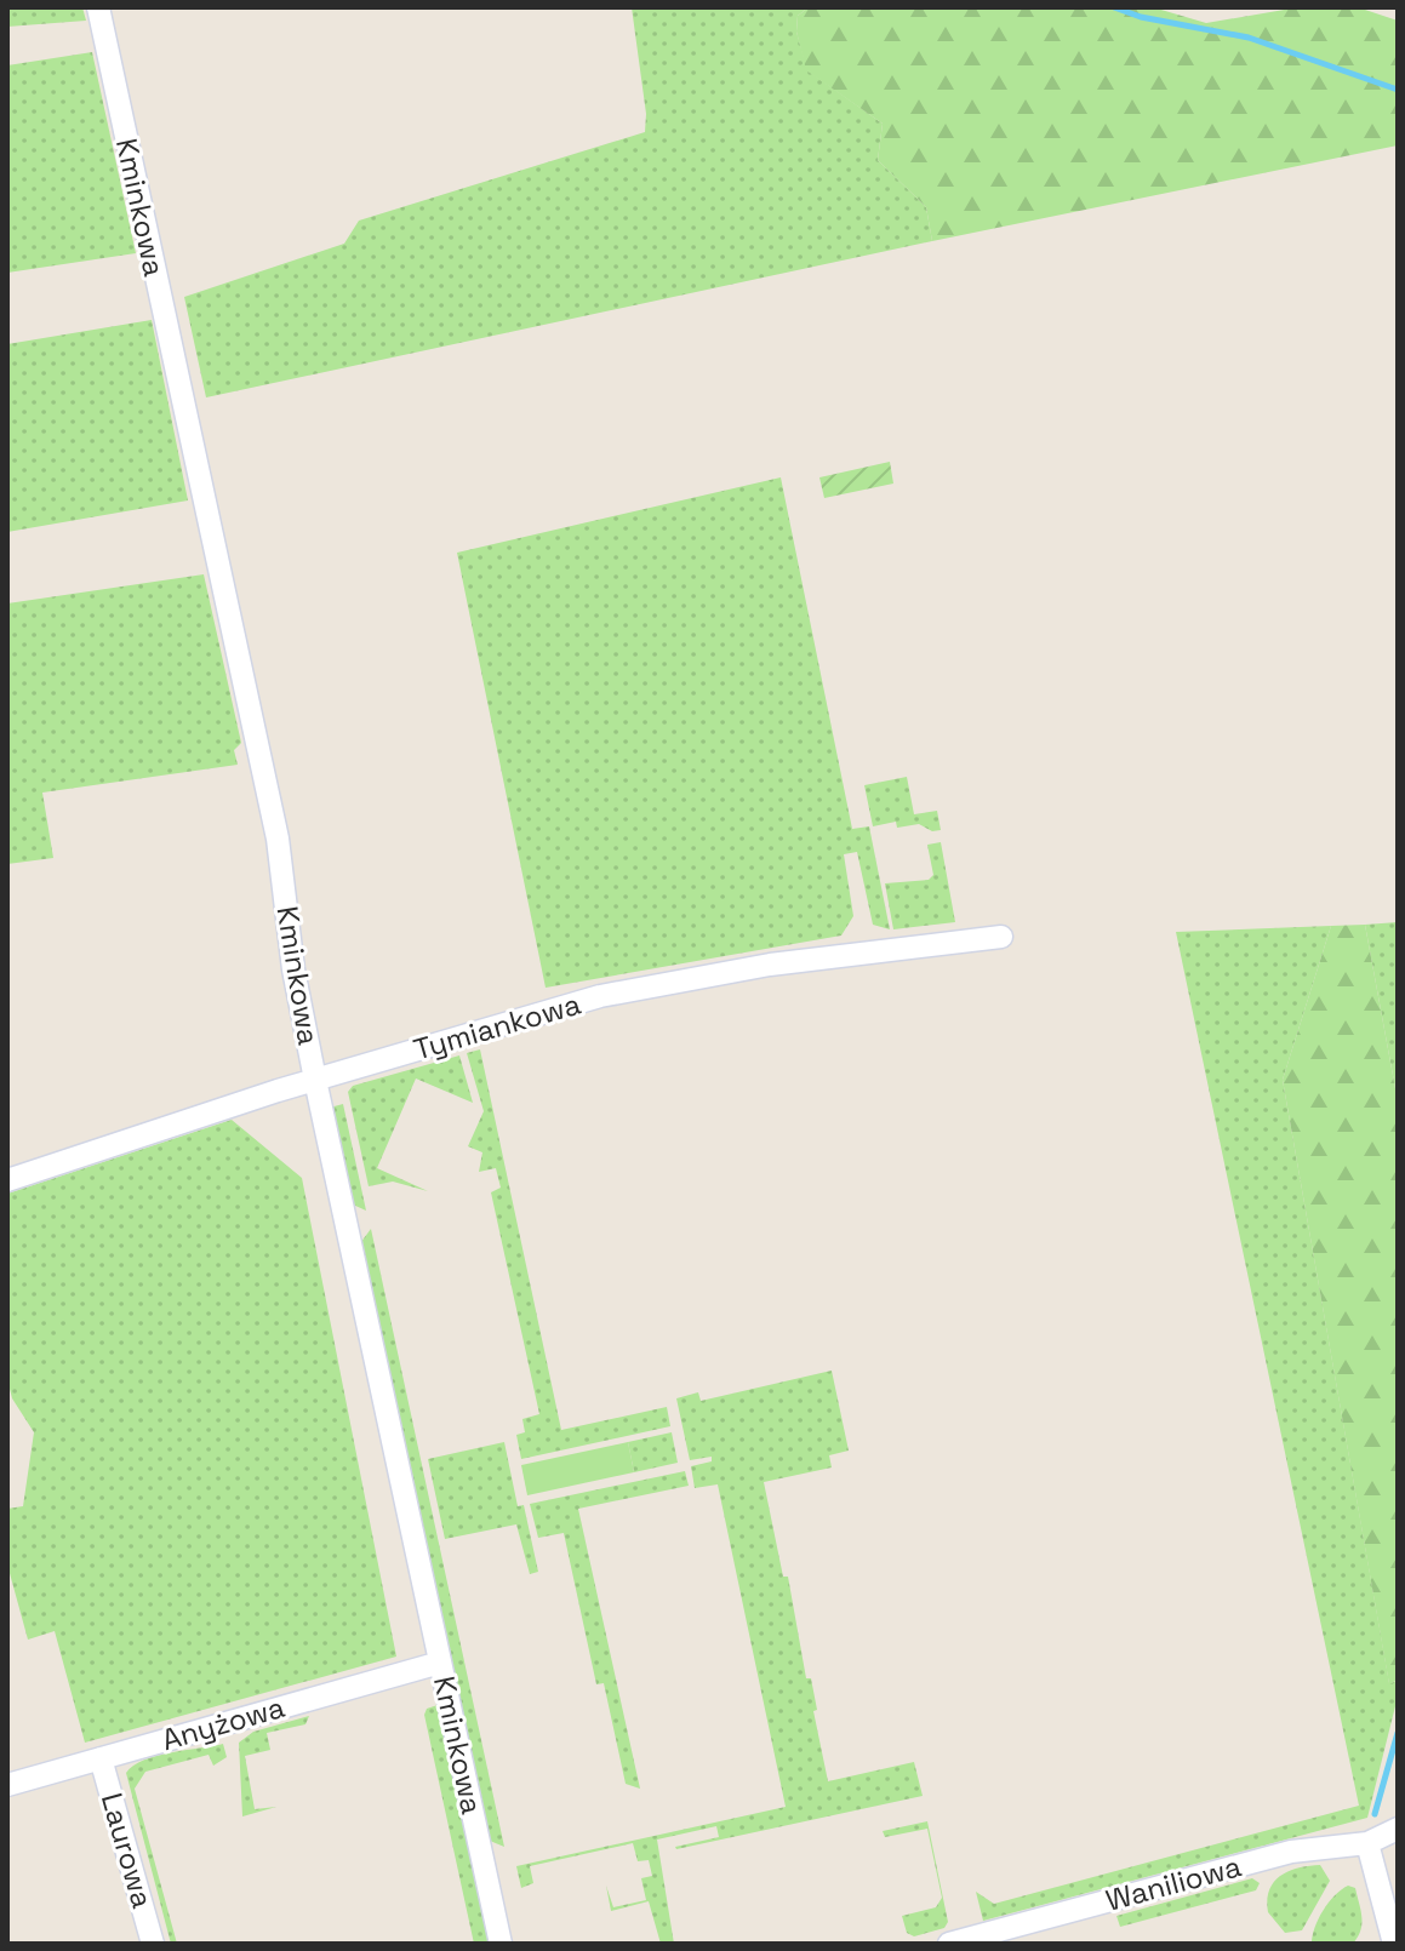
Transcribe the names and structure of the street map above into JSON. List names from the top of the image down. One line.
{"streets":{"street":["Kminkowa","Tymiankowa","Anyżowa","Laurowa","Waniliowa"]},"crossings":[["Kminkowa","Tymiankowa"],["Kminkowa","Anyżowa"],["Anyżowa","Laurowa"]]}
